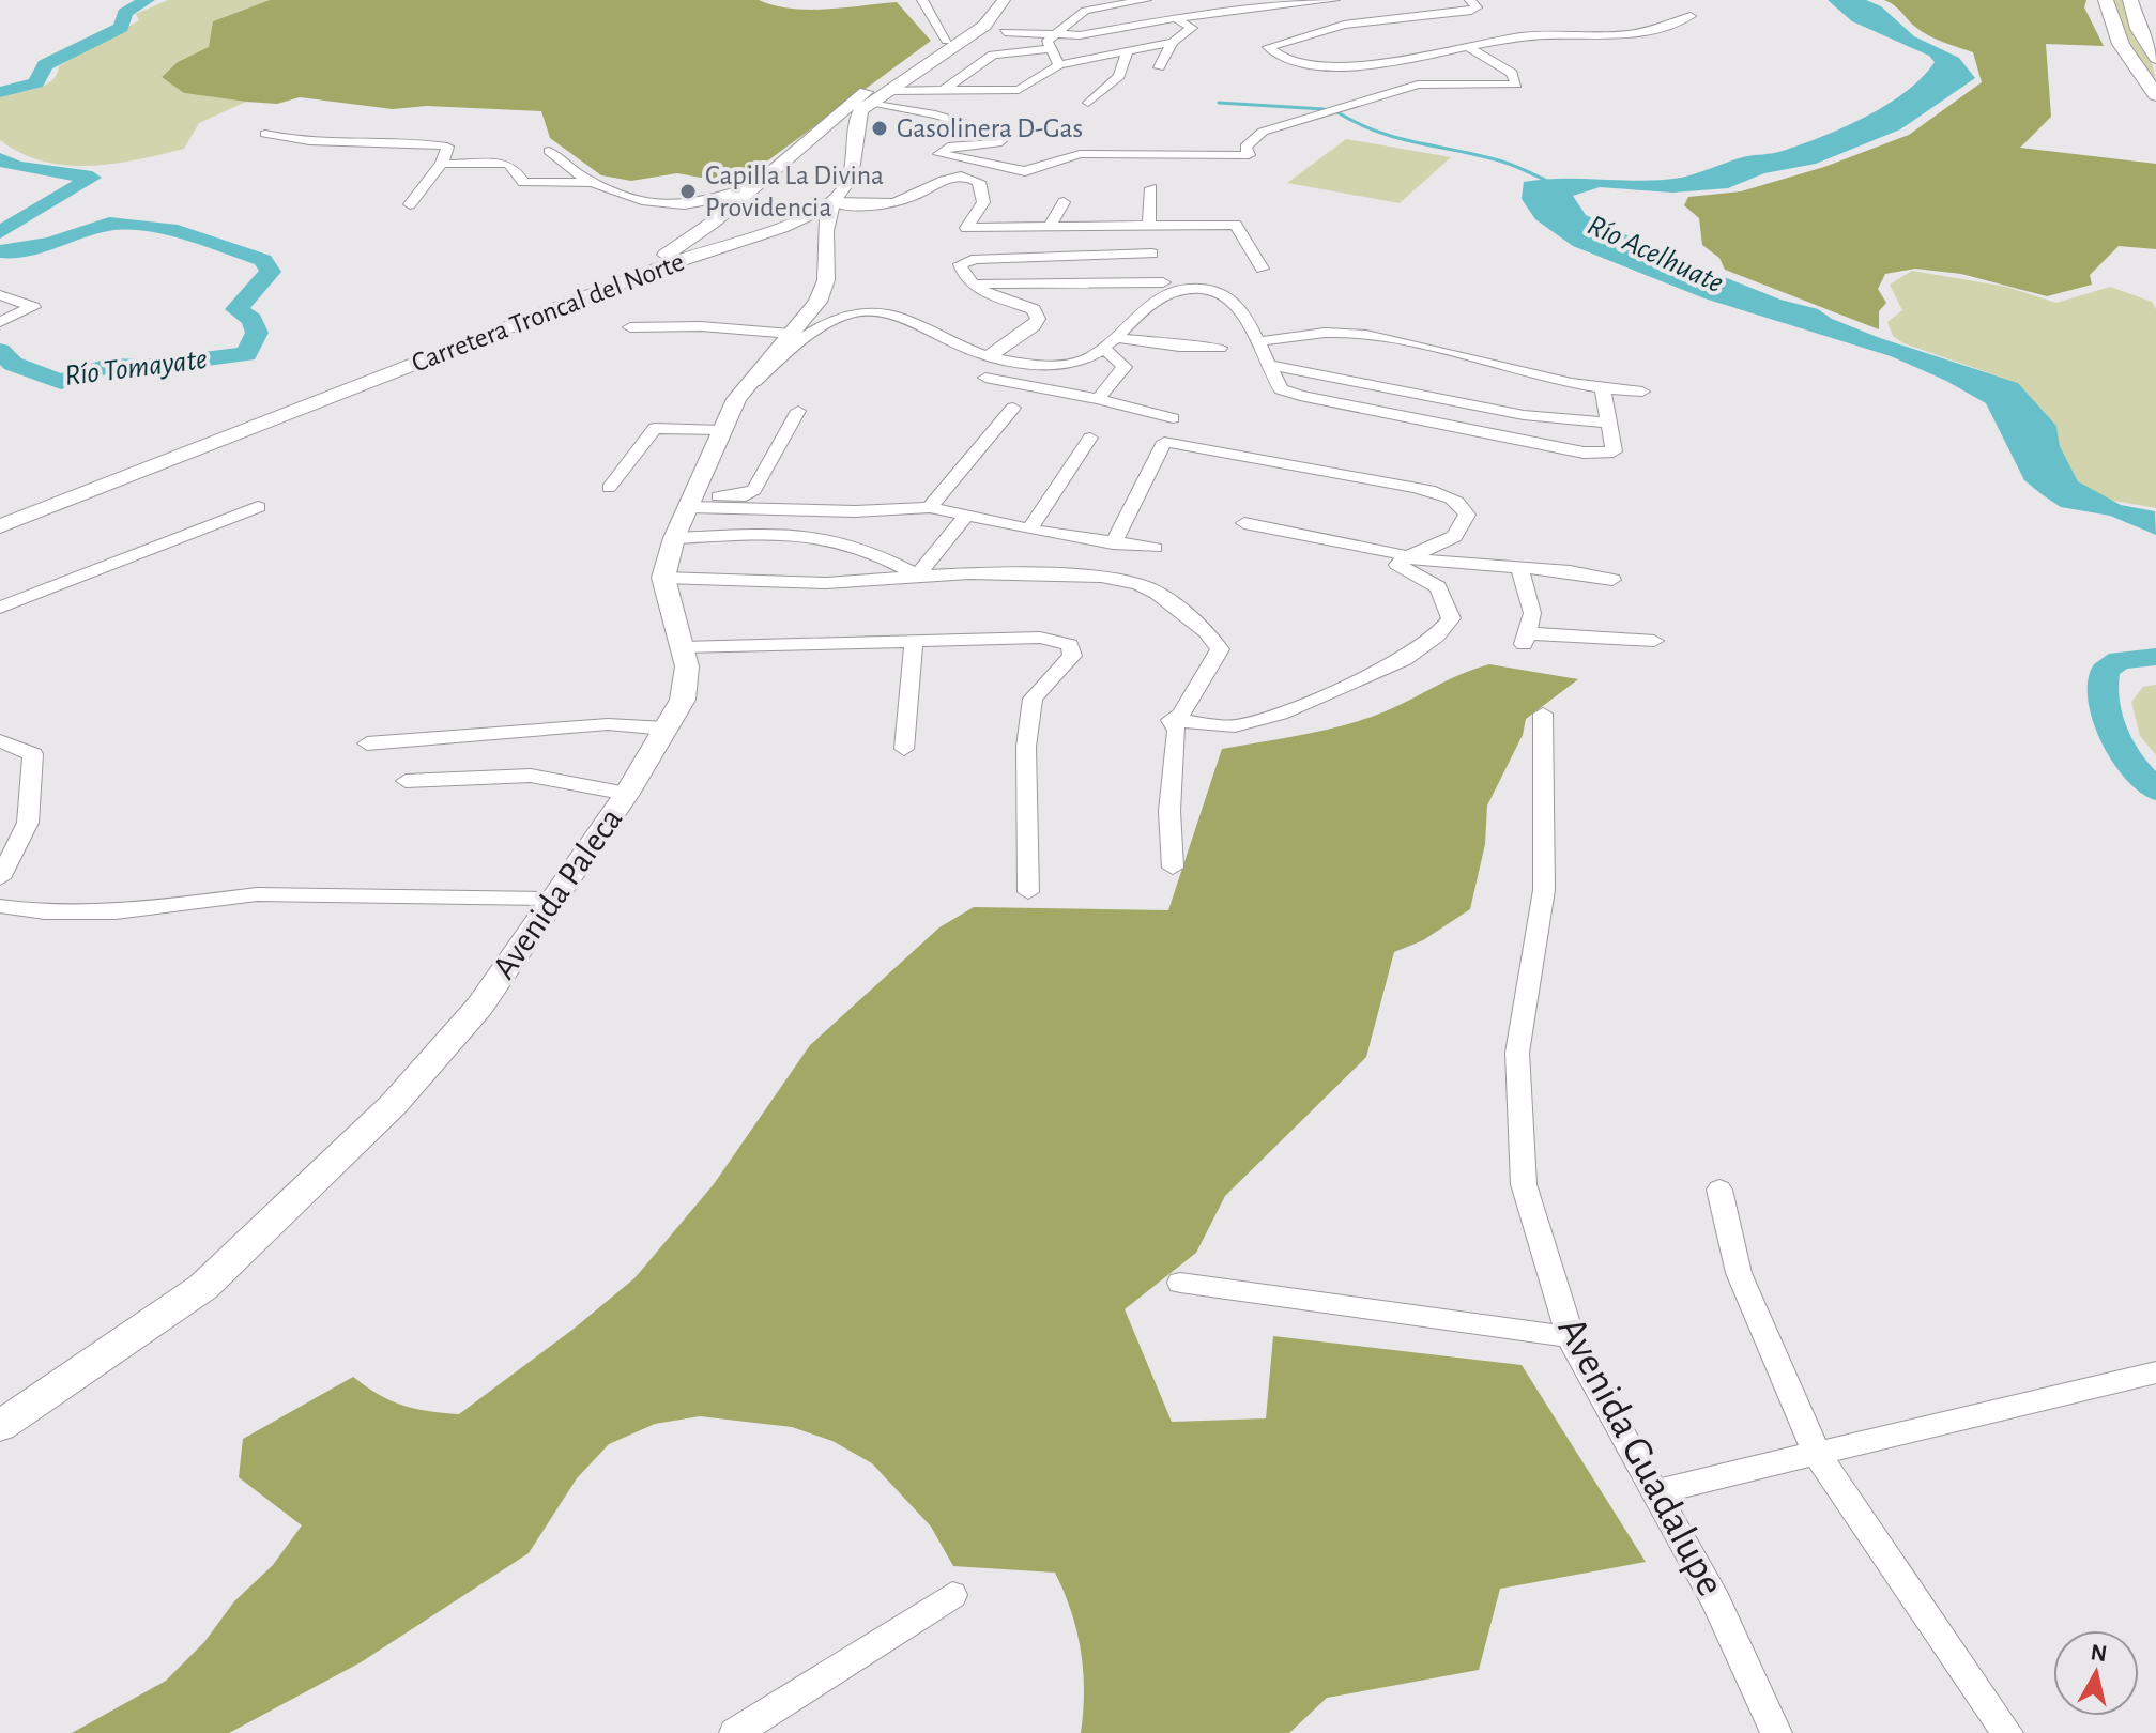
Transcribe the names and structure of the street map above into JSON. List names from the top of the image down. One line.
{"streets":{"main road":["Carretera Troncal del Norte","Avenida Paleca"],"street":["Avenida Guadalupe"]},"crossings":[["Carretera Troncal del Norte","Avenida Paleca"]],"water":["Río Acelhuate","Río Tomayate"],"places":["Gasolinera D-Gas","Capilla La Divina Providencia"],"north":"top"}
